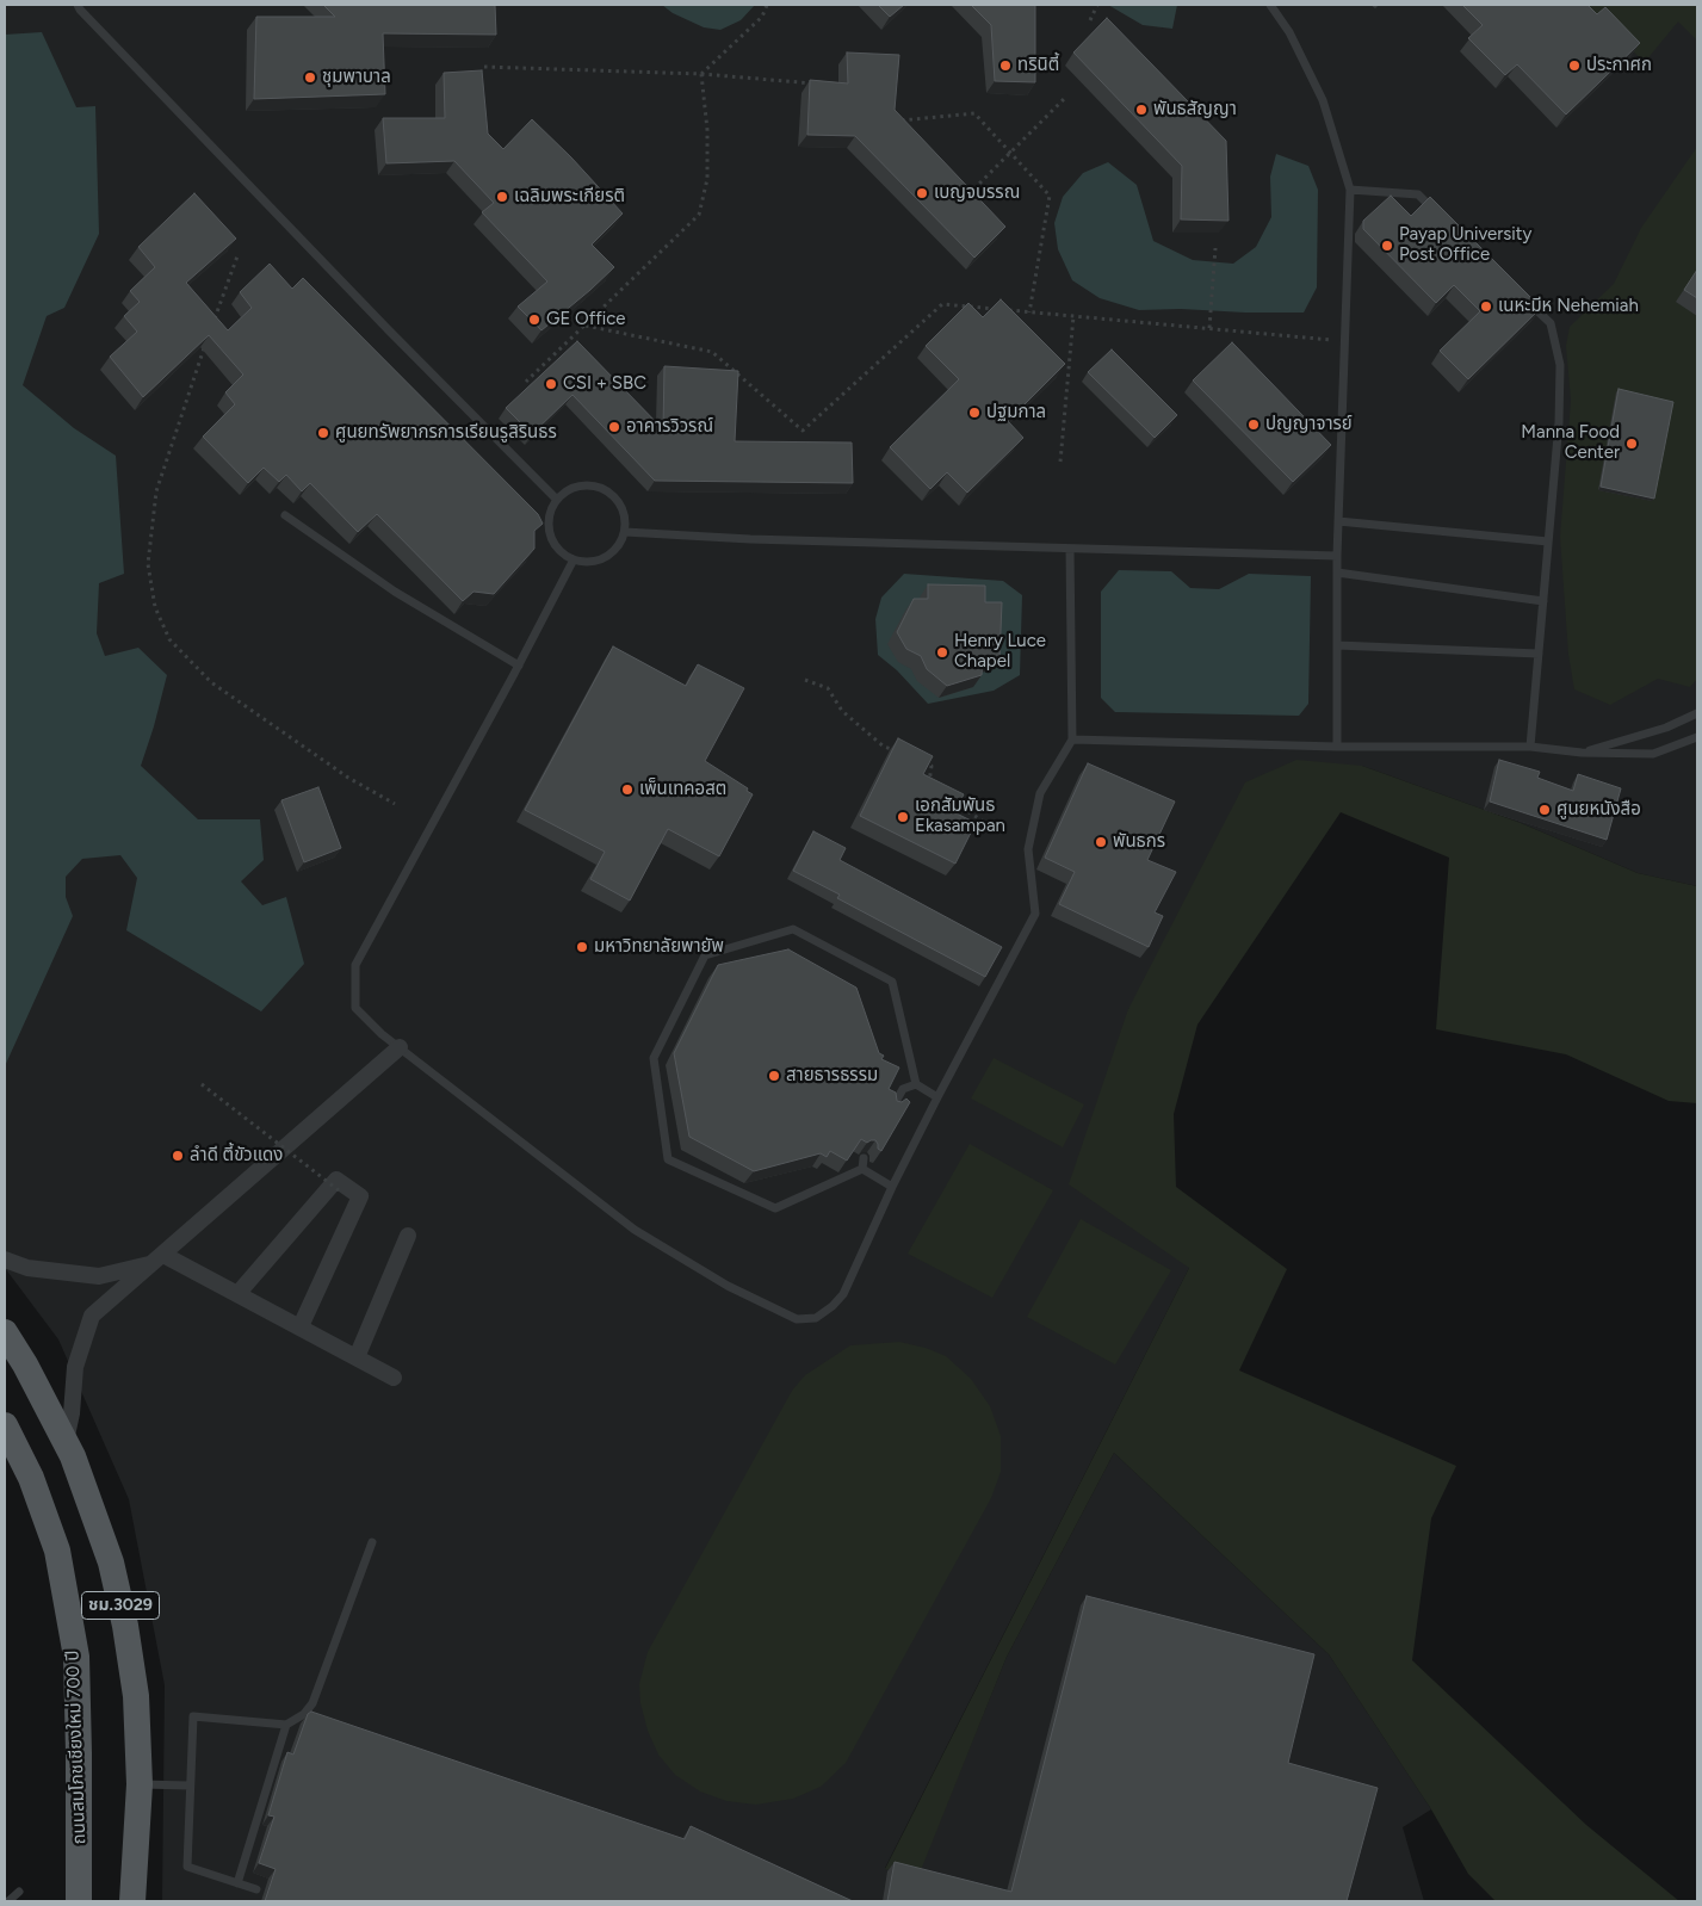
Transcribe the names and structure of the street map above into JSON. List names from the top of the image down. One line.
{"streets":{"main road":["ชม.3029","ถนนสมโภชเชียงใหม่ 700 ปี"]},"places":["ทรินิตี้","ประกาศก","ชุมพาบาล","พันธสัญญา","เบญจบรรณ","เฉลิมพระเกียรติ","Payap University Post Office","เนหะมีห Nehemiah","GE Office","CSI + SBC","ปฐมกาล","ปญญาจารย์","อาคารวิวรณ์","ศูนยทรัพยากรการเรียนรูสิรินธร","Manna Food Center","Henry Luce Chapel","เพ็นเทคอสต","ศูนยหนังสือ","เอกสัมพันธ Ekasampan","พันธกร","มหาวิทยาลัยพายัพ","สายธารธรรม","ลำดี ตี้ขัวแดง"]}
